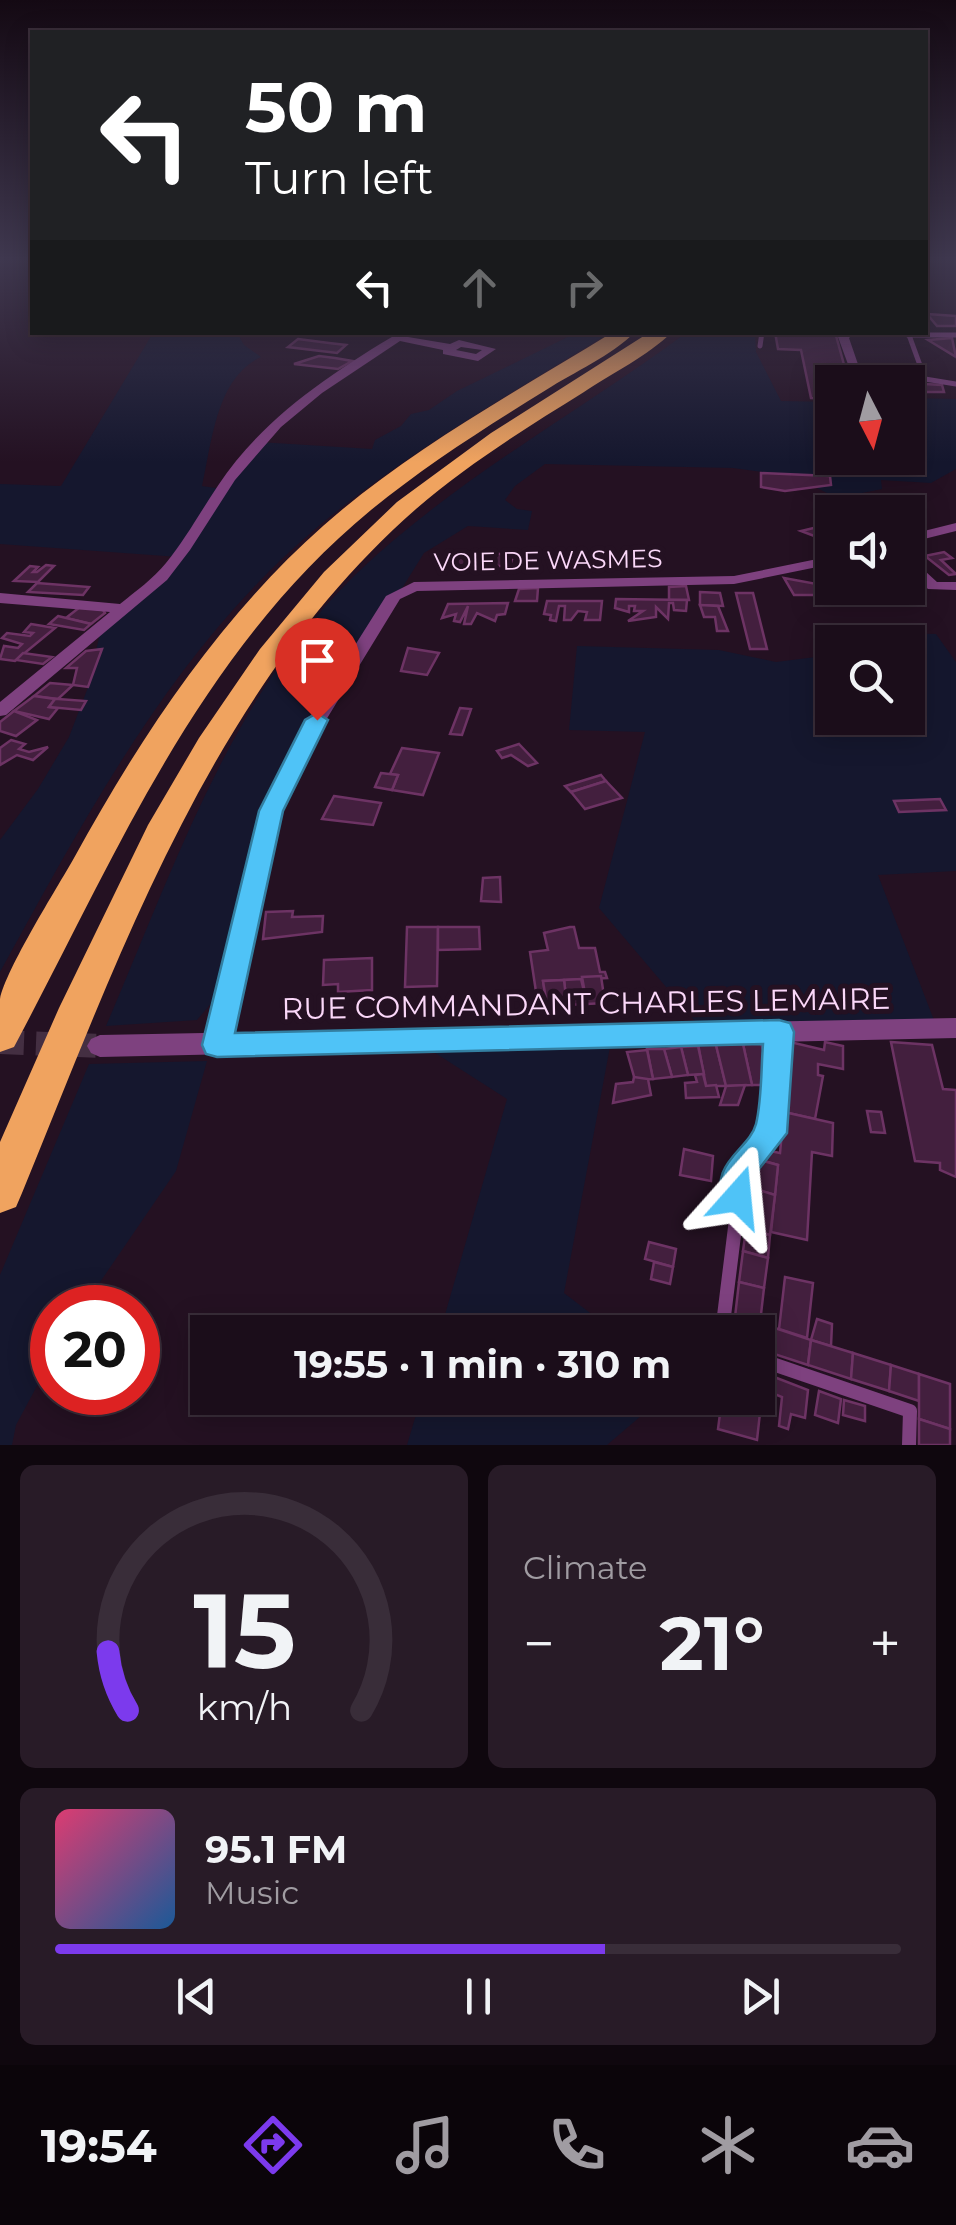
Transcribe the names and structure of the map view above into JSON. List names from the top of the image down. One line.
{"streets":{"street":["VOIE DE WASMES","RUE COMMANDANT CHARLES LEMAIRE"]},"crossings":[["VOIE DE WASMES","RUE COMMANDANT CHARLES LEMAIRE"]],"north":"bottom","page":{"turn":["50 m","Turn left"],"limit":"20","trip":"19:55 · 1 min · 310 m","tile":"Climate","heat":["−","21°","+"],"song":["95.1 FM","Music"],"tabs":"19:54","gauge":["15","km/h"]}}
